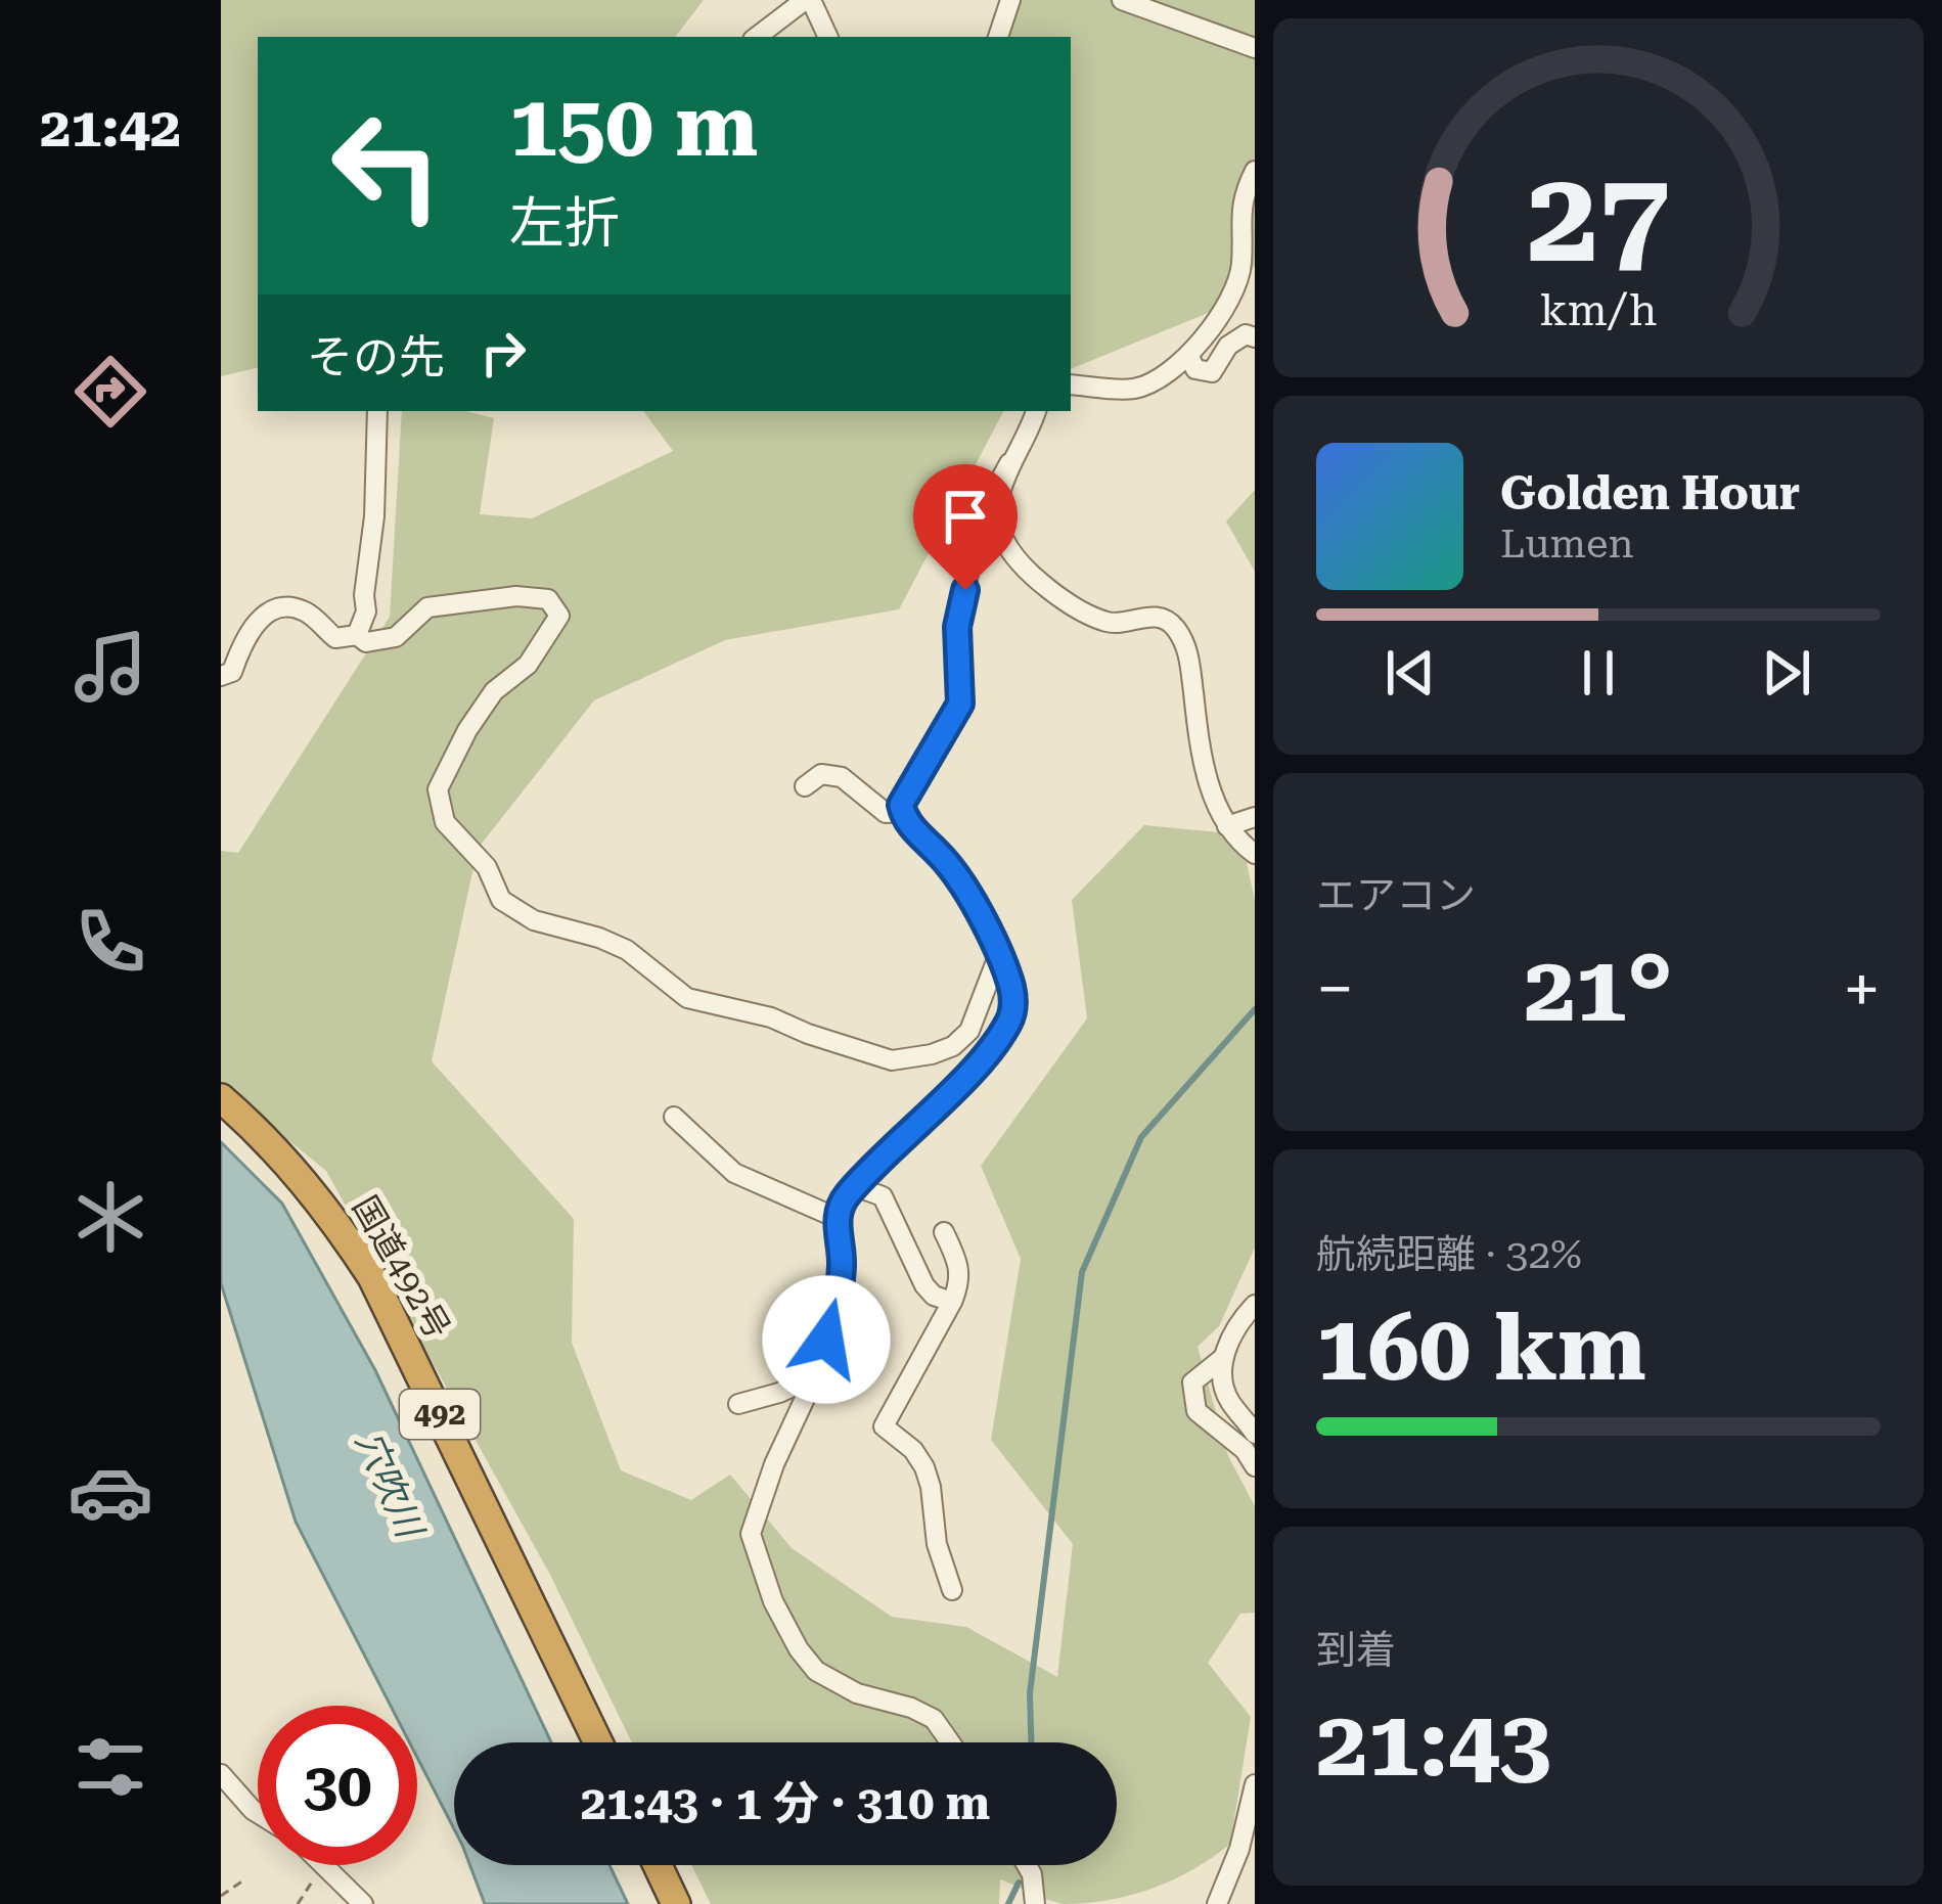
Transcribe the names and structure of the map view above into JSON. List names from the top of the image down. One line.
{"streets":{"highway":["国道492号","492"]},"water":["穴吹川"],"page":{"tabs":"21:42","turn":["150 m","左折"],"then":"その先","song":["Golden Hour","Lumen"],"tile":["エアコン",["航続距離 · 32%","160 km"],["到着","21:43"]],"heat":["−","21°","+"],"limit":"30","trip":"21:43 · 1 分 · 310 m","gauge":["27","km/h"]}}
